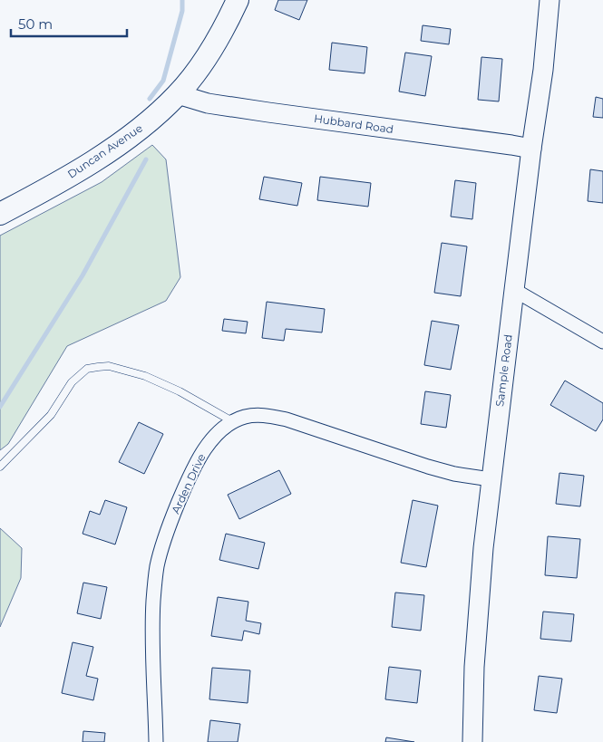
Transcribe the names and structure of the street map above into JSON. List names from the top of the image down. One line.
{"streets":{"main road":["Duncan Avenue"],"street":["Hubbard Road","Sample Road","Arden Drive"]},"crossings":[["Hubbard Road","Duncan Avenue"],["Hubbard Road","Sample Road"],["Sample Road","Arden Drive"]],"scale_bar":"50 m"}
